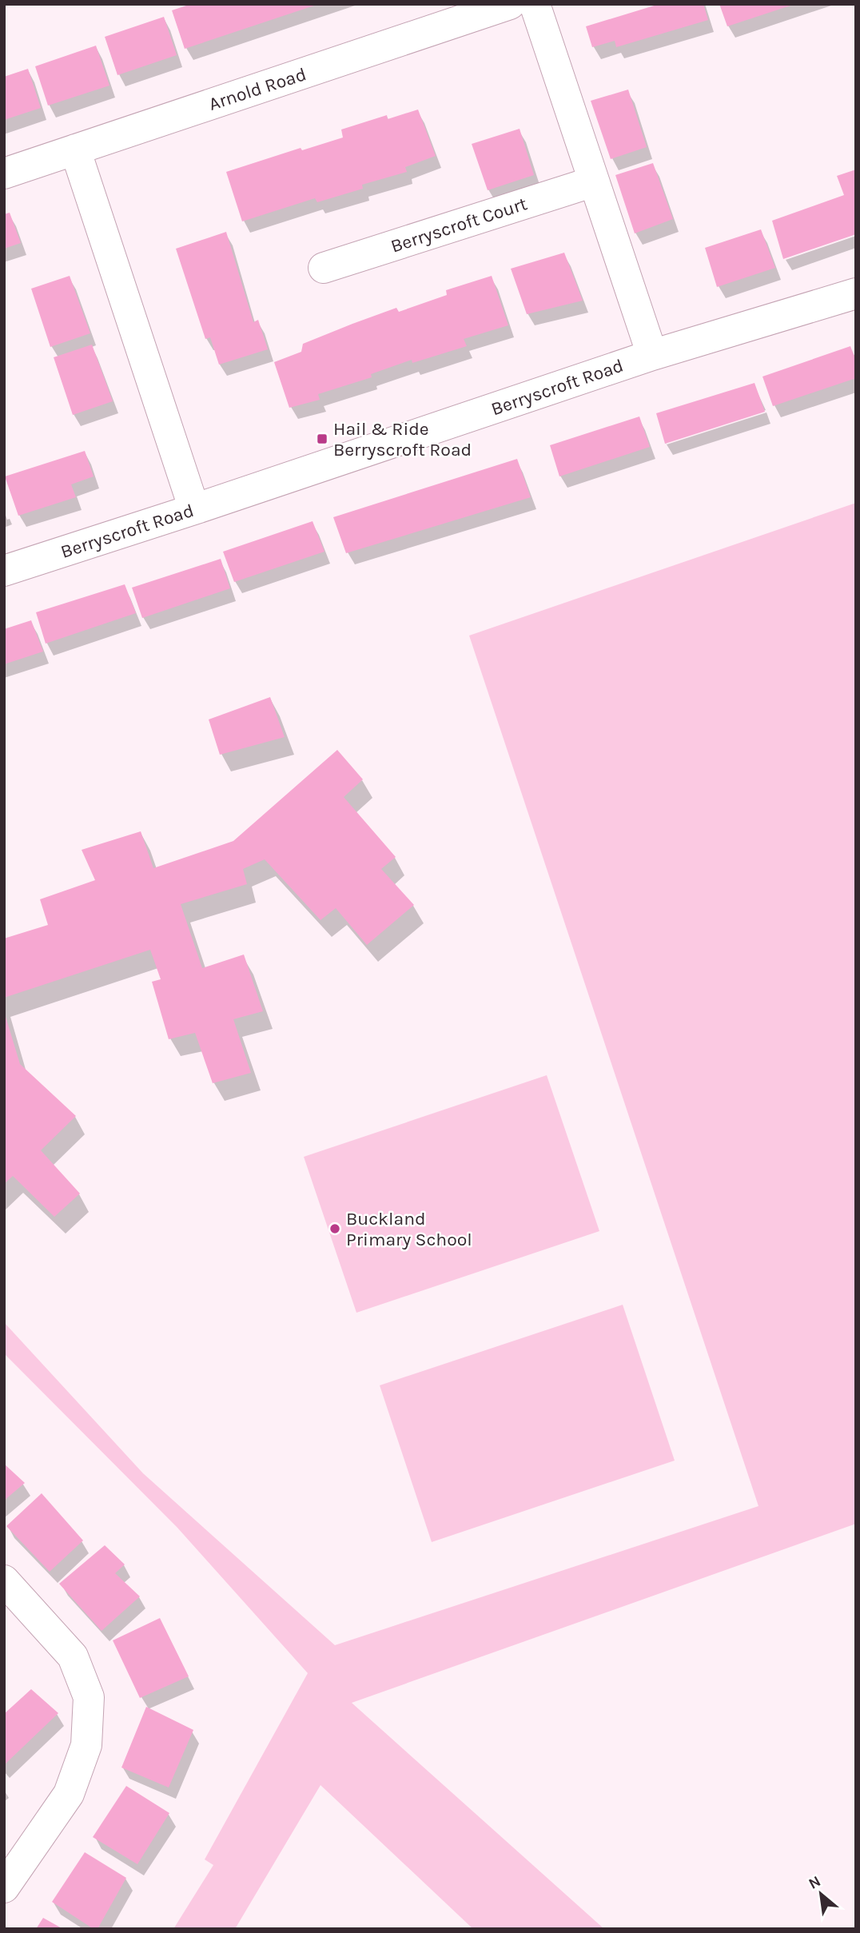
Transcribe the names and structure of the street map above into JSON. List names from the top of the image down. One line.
{"streets":{"street":["Arnold Road","Berryscroft Court","Berryscroft Road"]},"places":{"transit":["Hail & Ride Berryscroft Road"],"other":["Buckland Primary School"]},"north":"top left"}
